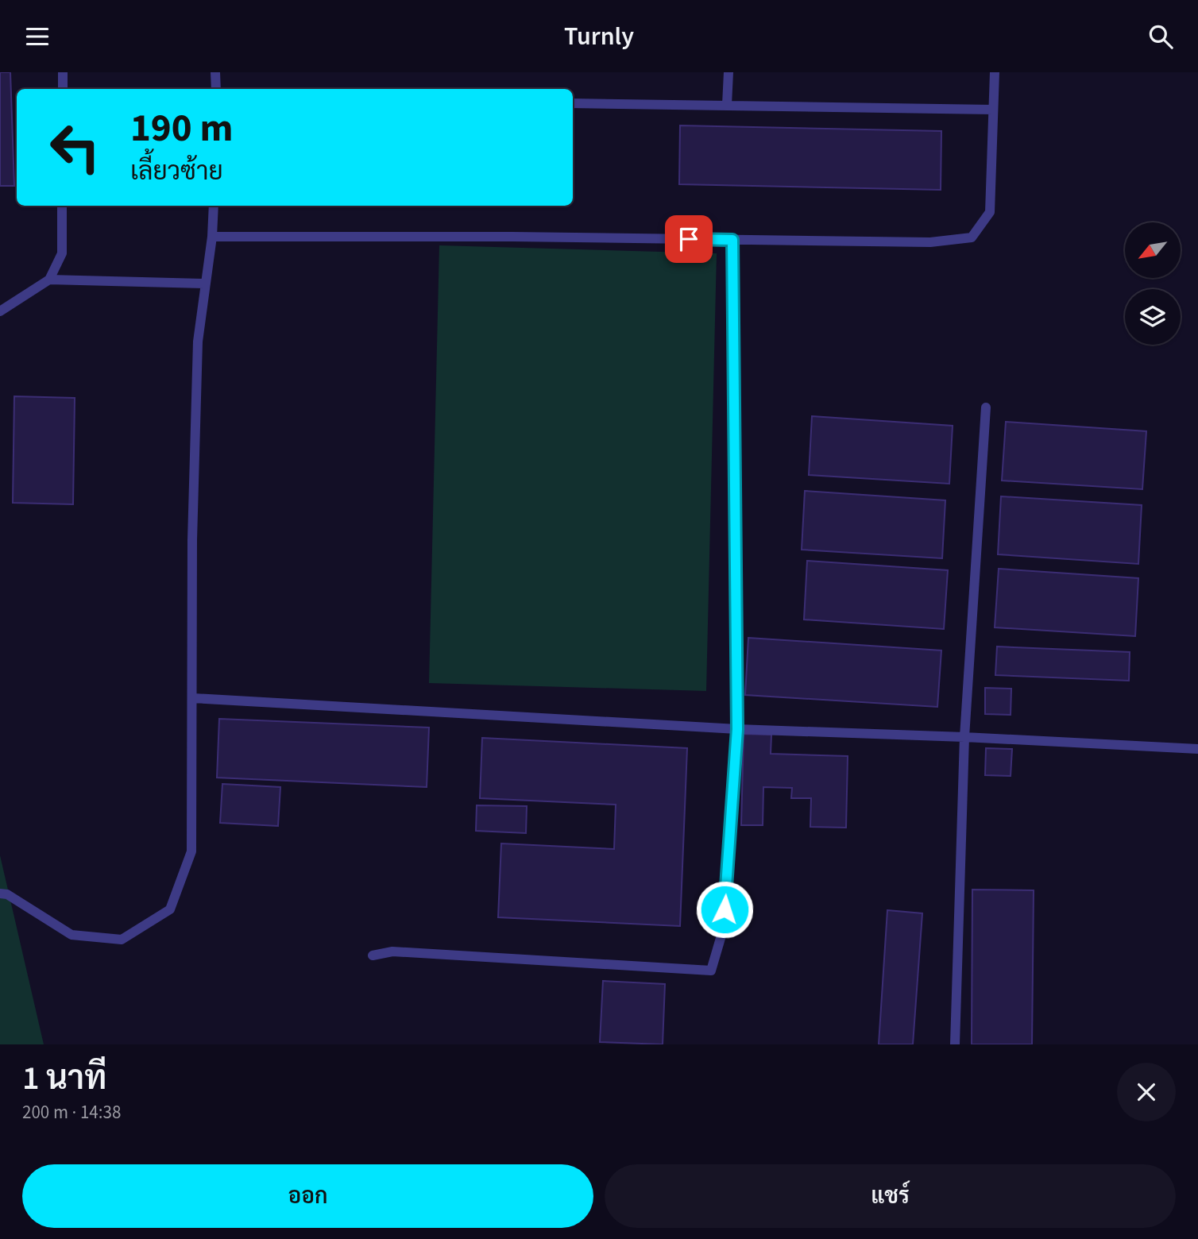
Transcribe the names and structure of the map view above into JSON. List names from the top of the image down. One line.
{"north":"bottom left","page":{"header":"Turnly","turn":["190 m","เลี้ยวซ้าย"],"heading":["1 นาที","200 m · 14:38"],"buttons":["ออก","แชร์"]}}
